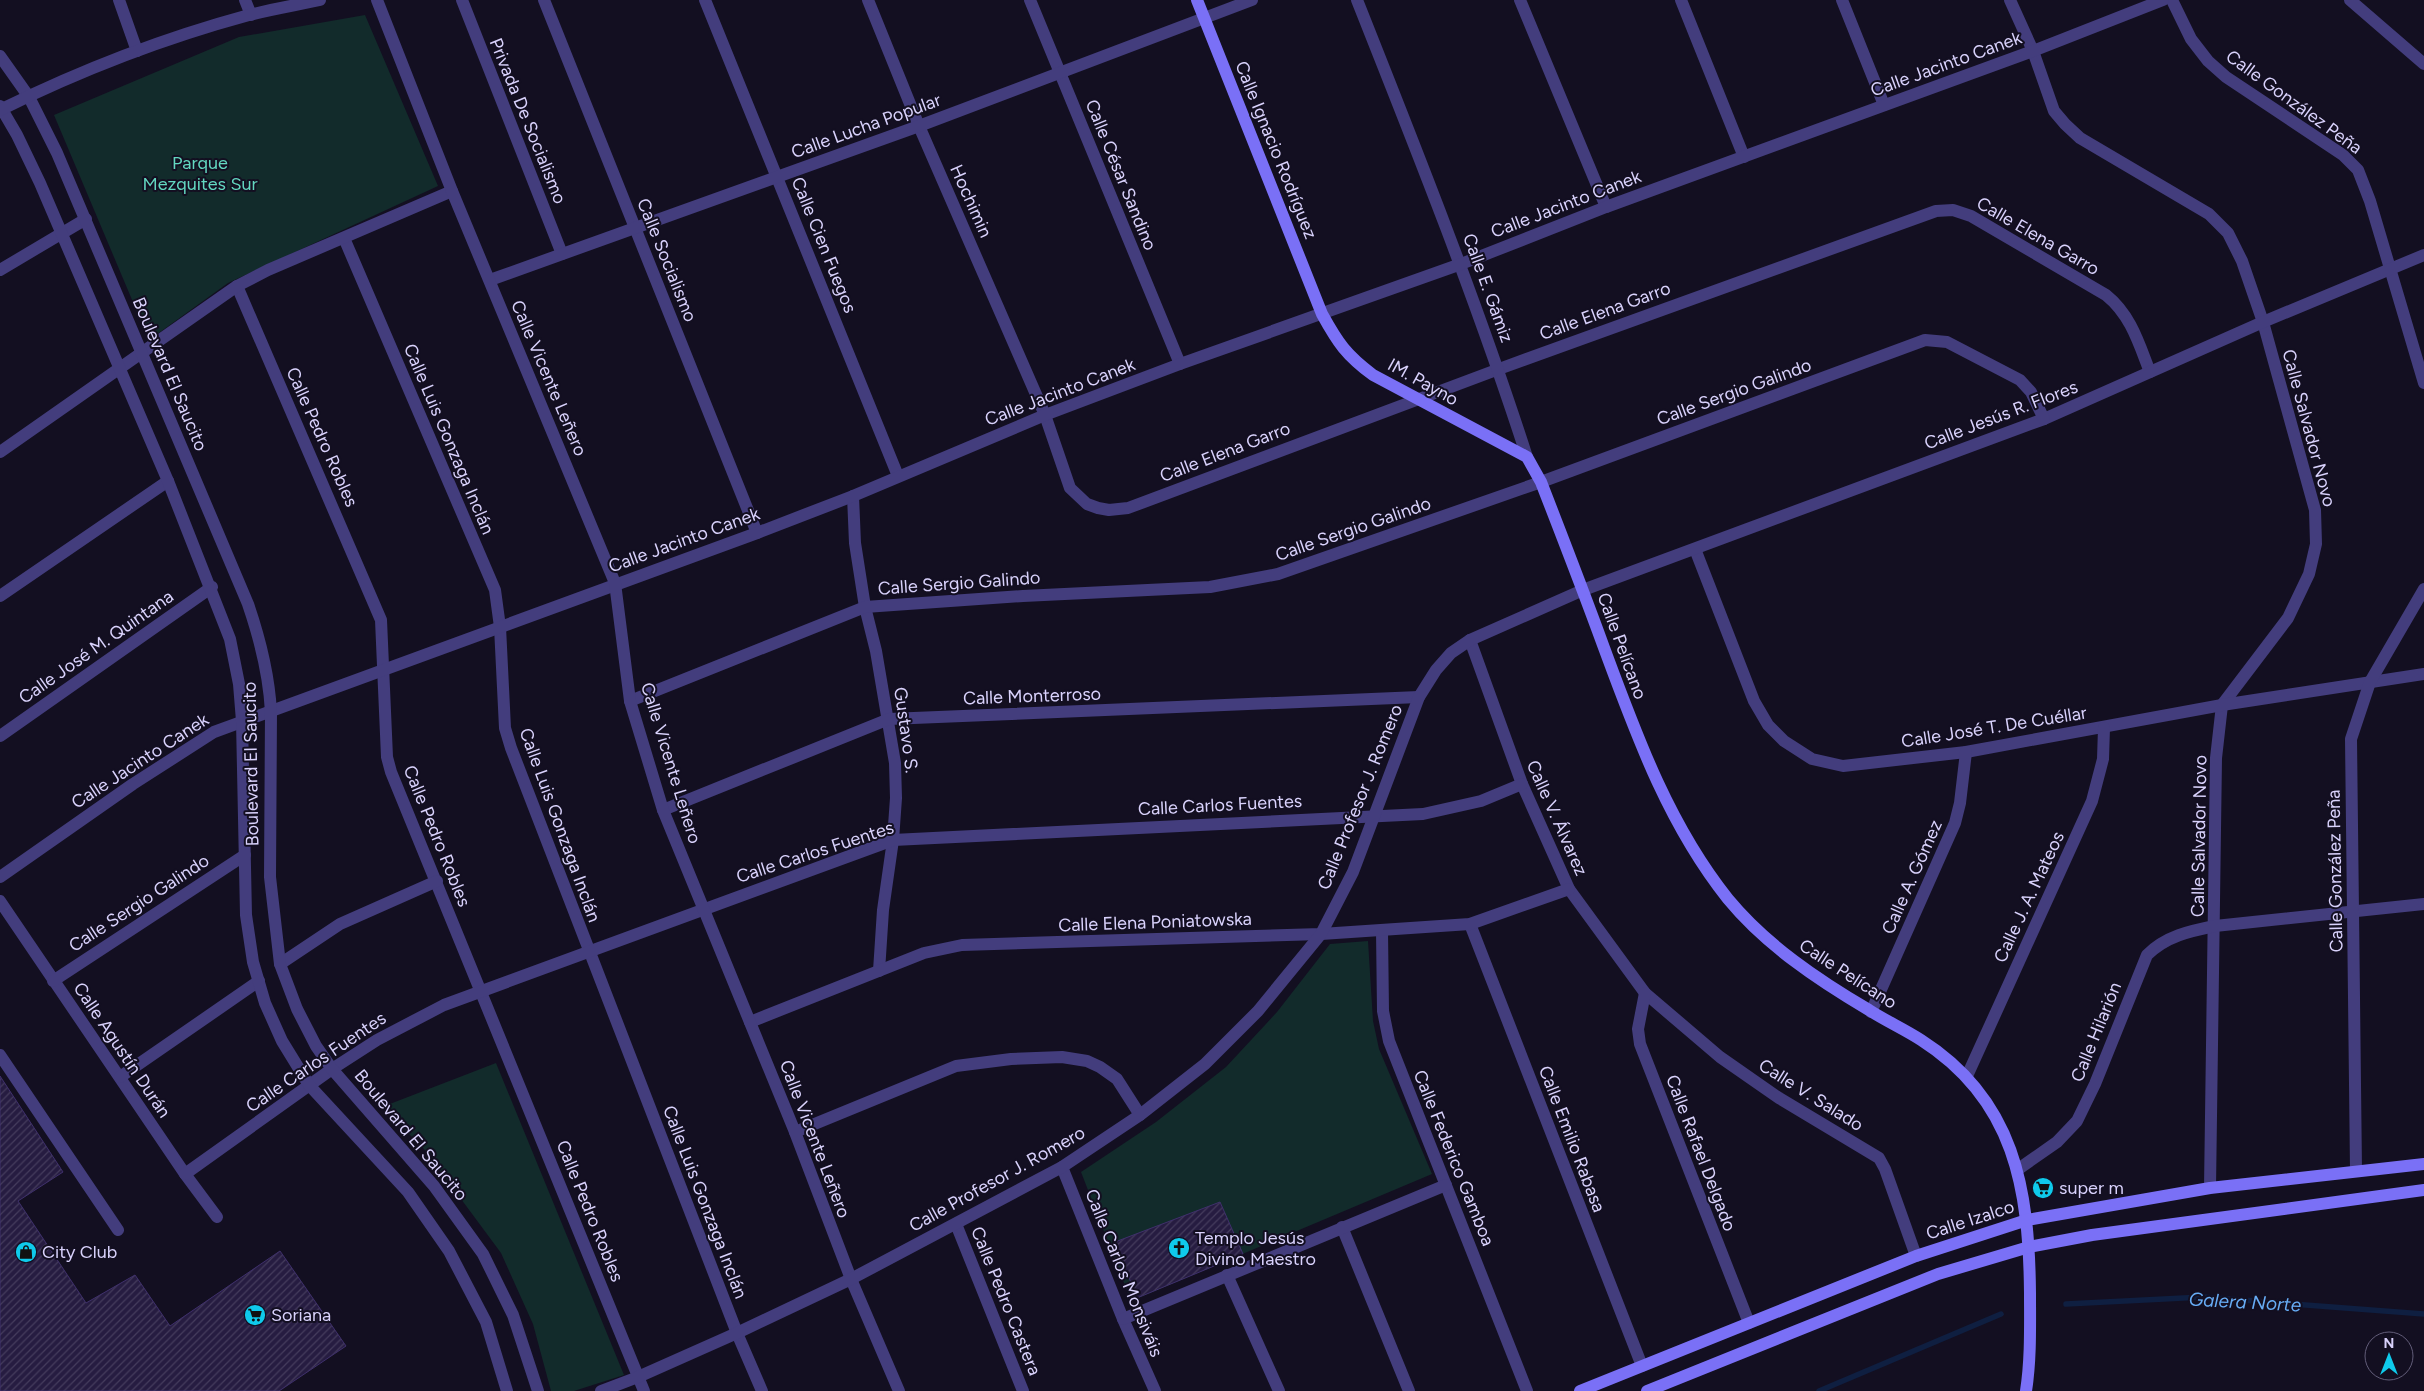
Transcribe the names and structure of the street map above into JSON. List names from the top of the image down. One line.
{"streets":{"main road":["Calle Ignacio Rodríguez","Calle E. Gámiz","IM. Payno","Calle Pelícano","Calle Izalco"],"street":["Calle Jacinto Canek","Calle González Peña","Privada De Socialismo","Calle Lucha Popular","Calle César Sandino","Hochimin","Calle Elena Garro","Calle Cien Fuegos","Calle Socialismo","Boulevard El Saucito","Calle Vicente Leñero","Calle Sergio Galindo","Calle Jesús R. Flores","Calle Salvador Novo","Calle Pedro Robles","Calle Luis Gonzaga Inclán","Calle José M. Quintana","Calle Monterroso","Calle José T. De Cuéllar","Gustavo S.","Calle Profesor J. Romero","Calle Carlos Fuentes","Calle V. Álvarez","Calle A. Gómez","Calle J. A. Mateos","Calle Elena Poniatowska","Calle Hilarión","Calle Agustín Durán","Calle V. Salado","Calle Emilio Rabasa","Calle Rafael Delgado","Calle Federico Gamboa","Calle Carlos Monsiváis","Calle Pedro Castera"]},"crossings":[["Calle Jacinto Canek","Calle Ignacio Rodríguez"],["Calle Jacinto Canek","Calle César Sandino"],["Calle Jacinto Canek","Hochimin"],["Calle Jacinto Canek","Calle Elena Garro"],["Calle Jacinto Canek","Calle Cien Fuegos"],["Calle Jacinto Canek","Calle Socialismo"],["Calle Jacinto Canek","Calle E. Gámiz"],["Calle Jacinto Canek","Boulevard El Saucito"],["Calle Jacinto Canek","Calle Vicente Leñero"],["Calle Jacinto Canek","IM. Payno"],["Calle Jacinto Canek","Calle Salvador Novo"],["Calle Jacinto Canek","Calle Pedro Robles"],["Calle Jacinto Canek","Calle Luis Gonzaga Inclán"],["Calle Jacinto Canek","Gustavo S."],["Calle González Peña","Calle Jesús R. Flores"],["Calle González Peña","Calle José T. De Cuéllar"],["Calle González Peña","Calle Hilarión"],["Calle González Peña","Calle Izalco"],["Privada De Socialismo","Calle Lucha Popular"],["Calle Lucha Popular","Calle Ignacio Rodríguez"],["Calle Lucha Popular","Calle César Sandino"],["Calle Lucha Popular","Hochimin"],["Calle Lucha Popular","Calle Cien Fuegos"],["Calle Lucha Popular","Calle Socialismo"],["Calle Lucha Popular","Calle Vicente Leñero"],["Calle Ignacio Rodríguez","IM. Payno"],["Hochimin","Calle Elena Garro"],["Calle Elena Garro","Calle E. Gámiz"],["Calle Elena Garro","IM. Payno"],["Calle Elena Garro","Calle Jesús R. Flores"],["Calle E. Gámiz","IM. Payno"],["Calle E. Gámiz","Calle Sergio Galindo"],["Calle E. Gámiz","Calle Jesús R. Flores"],["Calle E. Gámiz","Calle Pelícano"],["Calle E. Gámiz","Calle Profesor J. Romero"],["Boulevard El Saucito","Calle Sergio Galindo"],["Boulevard El Saucito","Calle José M. Quintana"],["Boulevard El Saucito","Calle Carlos Fuentes"],["Calle Vicente Leñero","Calle Sergio Galindo"],["Calle Vicente Leñero","Calle Monterroso"],["Calle Vicente Leñero","Calle Profesor J. Romero"],["Calle Vicente Leñero","Calle Carlos Fuentes"],["Calle Vicente Leñero","Calle Elena Poniatowska"],["Calle Sergio Galindo","Calle Jesús R. Flores"],["Calle Sergio Galindo","Gustavo S."],["Calle Sergio Galindo","Calle Agustín Durán"],["Calle Jesús R. Flores","Calle Salvador Novo"],["Calle Jesús R. Flores","Calle Pelícano"],["Calle Jesús R. Flores","Calle José T. De Cuéllar"],["Calle Jesús R. Flores","Calle Profesor J. Romero"],["Calle Salvador Novo","Calle José T. De Cuéllar"],["Calle Salvador Novo","Calle Hilarión"],["Calle Salvador Novo","Calle Izalco"],["Calle Pedro Robles","Calle Profesor J. Romero"],["Calle Pedro Robles","Calle Carlos Fuentes"],["Calle Luis Gonzaga Inclán","Calle Profesor J. Romero"],["Calle Luis Gonzaga Inclán","Calle Carlos Fuentes"],["Calle Pelícano","Calle Profesor J. Romero"],["Calle Pelícano","Calle A. Gómez"],["Calle Pelícano","Calle J. A. Mateos"],["Calle Pelícano","Calle Hilarión"],["Calle Pelícano","Calle Izalco"],["Calle Monterroso","Gustavo S."],["Calle Monterroso","Calle Profesor J. Romero"],["Calle José T. De Cuéllar","Calle A. Gómez"],["Calle José T. De Cuéllar","Calle J. A. Mateos"],["Gustavo S.","Calle Carlos Fuentes"],["Gustavo S.","Calle Elena Poniatowska"],["Calle Profesor J. Romero","Calle Carlos Fuentes"],["Calle Profesor J. Romero","Calle V. Álvarez"],["Calle Profesor J. Romero","Calle Elena Poniatowska"],["Calle Profesor J. Romero","Calle Carlos Monsiváis"],["Calle Profesor J. Romero","Calle Pedro Castera"],["Calle Carlos Fuentes","Calle V. Álvarez"],["Calle Carlos Fuentes","Calle Agustín Durán"],["Calle V. Álvarez","Calle Elena Poniatowska"],["Calle V. Álvarez","Calle V. Salado"],["Calle V. Álvarez","Calle Rafael Delgado"],["Calle Elena Poniatowska","Calle Emilio Rabasa"],["Calle Elena Poniatowska","Calle Federico Gamboa"],["Calle V. Salado","Calle Rafael Delgado"],["Calle V. Salado","Calle Izalco"],["Calle Emilio Rabasa","Calle Izalco"],["Calle Rafael Delgado","Calle Izalco"]],"water":["Galera Norte"],"parks":["Parque Mezquites Sur"],"places":{"supermarket":["super m","Soriana"],"church":["Templo Jesús Divino Maestro"],"shop":["City Club"]},"north":"top"}
